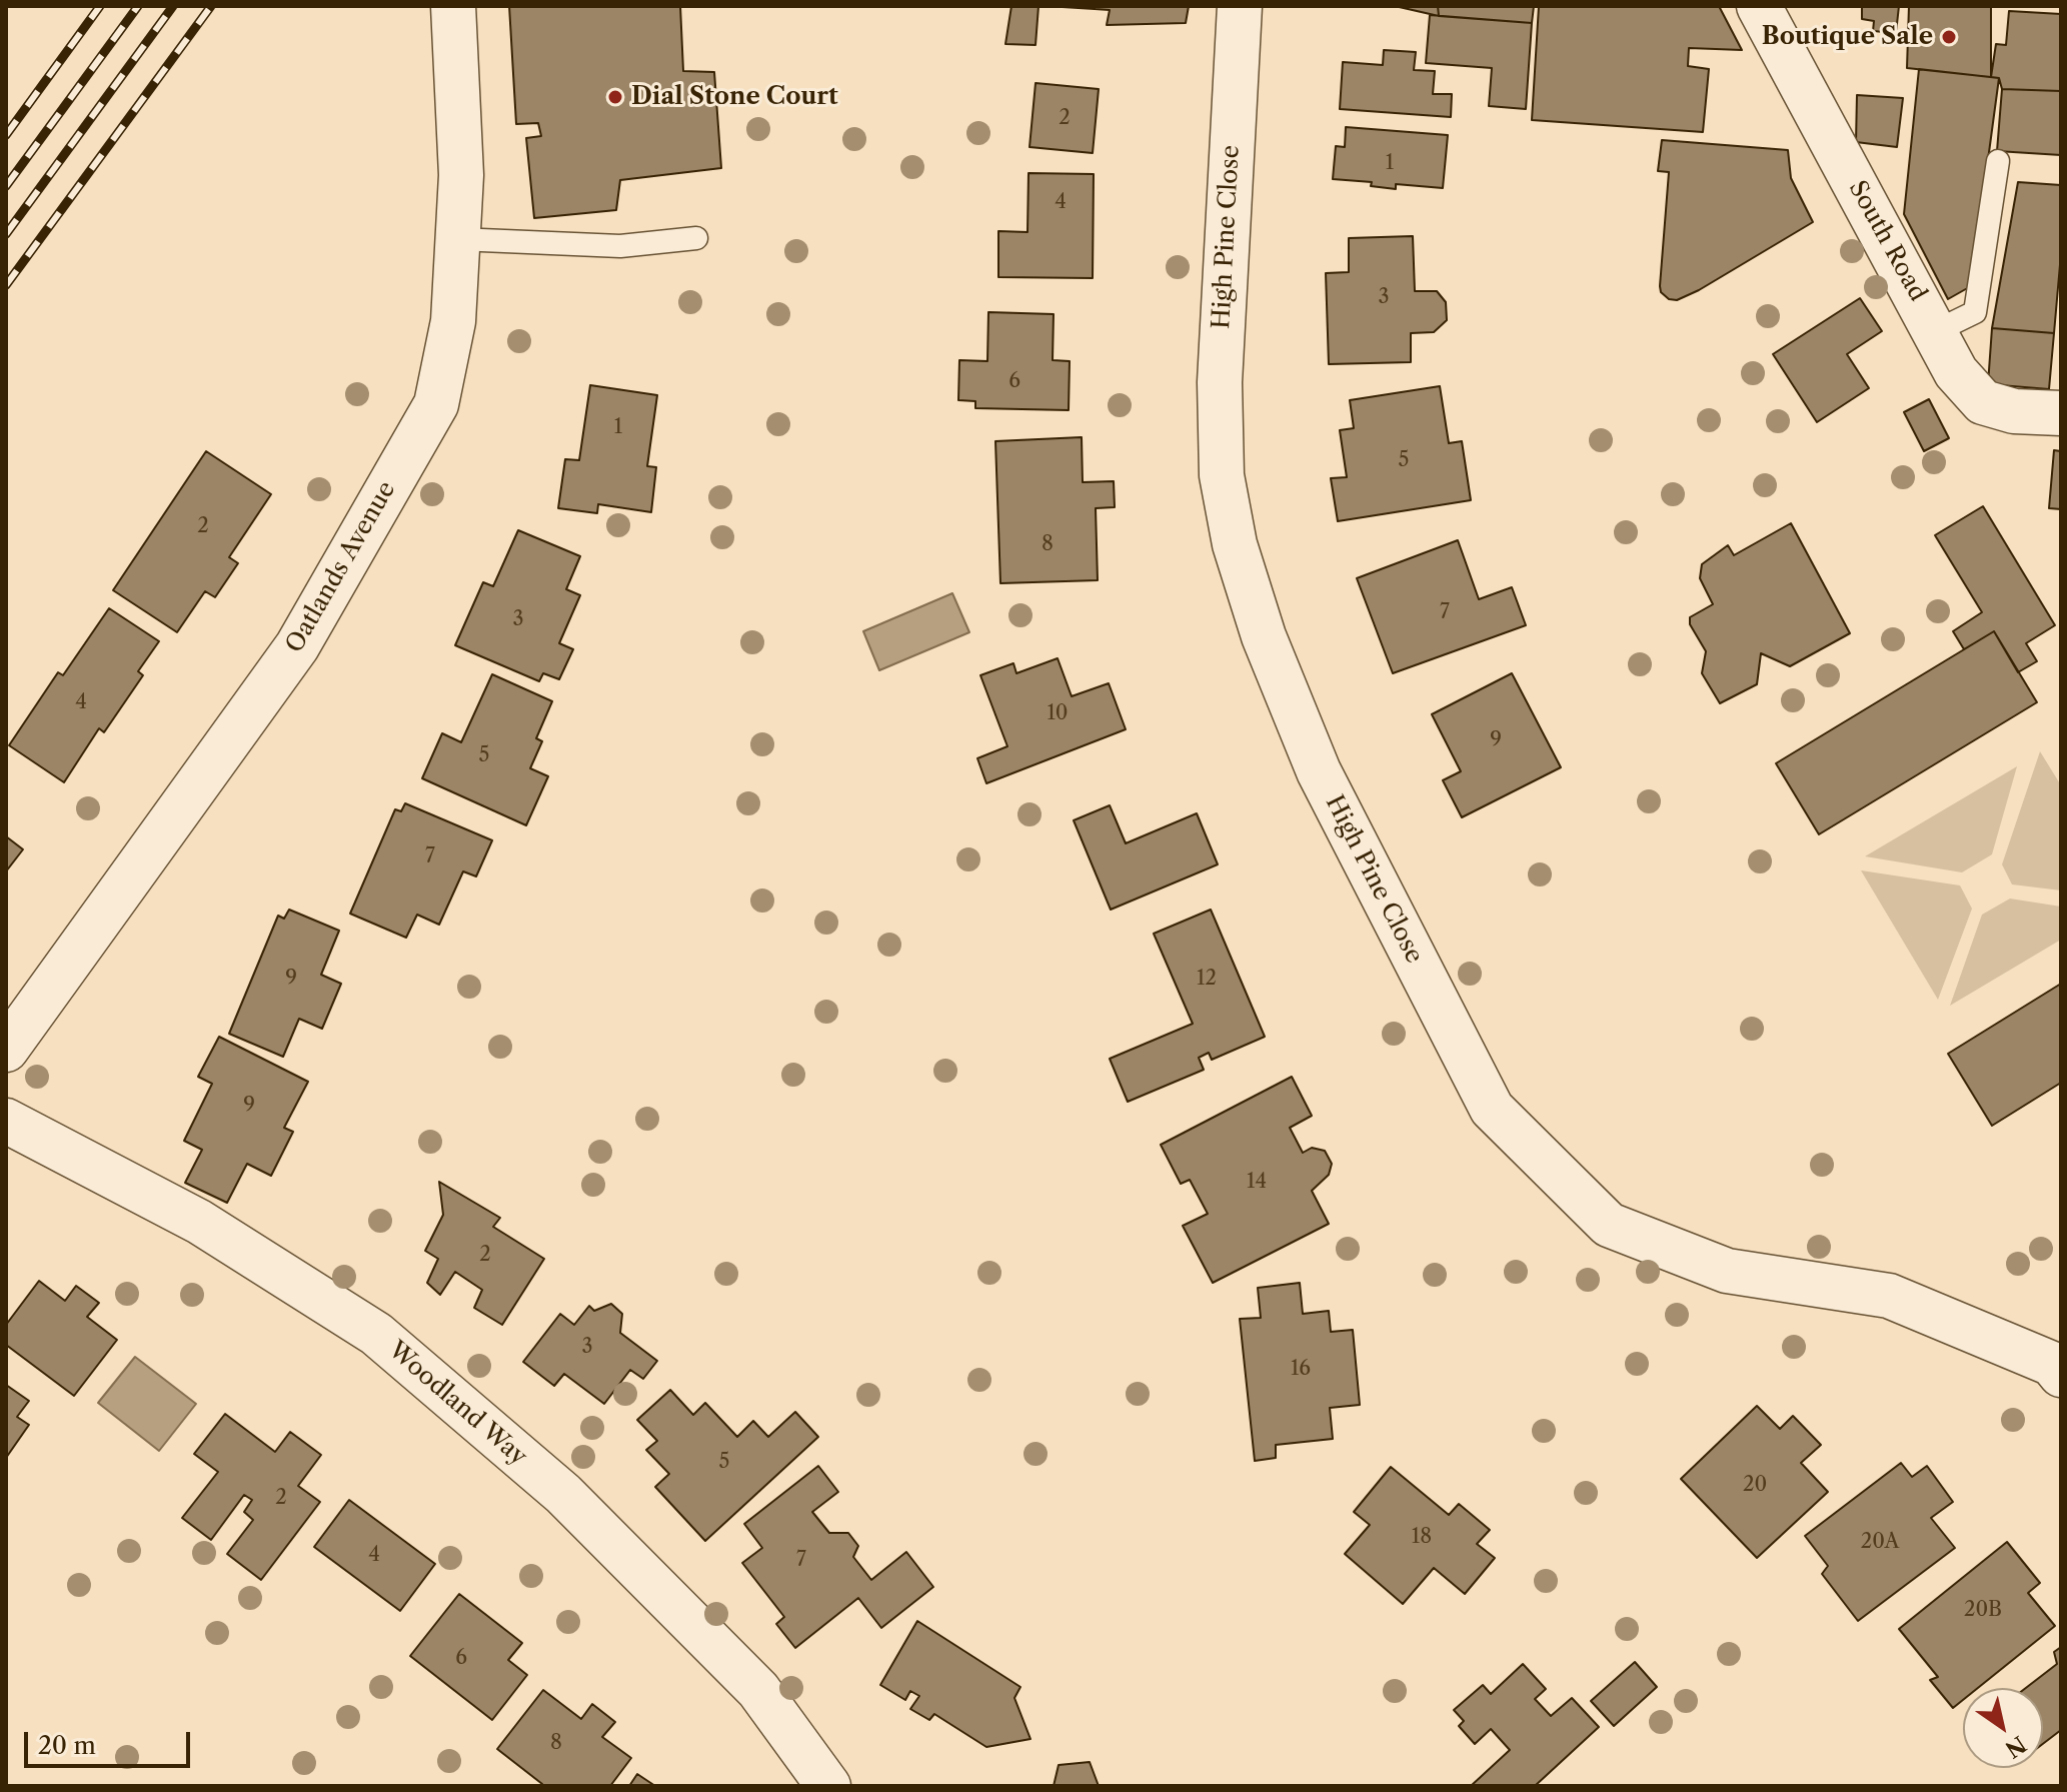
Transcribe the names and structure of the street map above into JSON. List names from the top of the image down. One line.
{"streets":{"street":["High Pine Close","South Road","Oatlands Avenue","Woodland Way"]},"places":["Boutique Sale","Dial Stone Court"],"house_numbers":["2","1","4","3","6","1","5","2","8","7","3","4","10","9","5","7","9","12","9","14","2","3","16","5","20","2","18","20A","4","7","20B","6","8"],"scale_bar":"20 m","north":"bottom right"}
